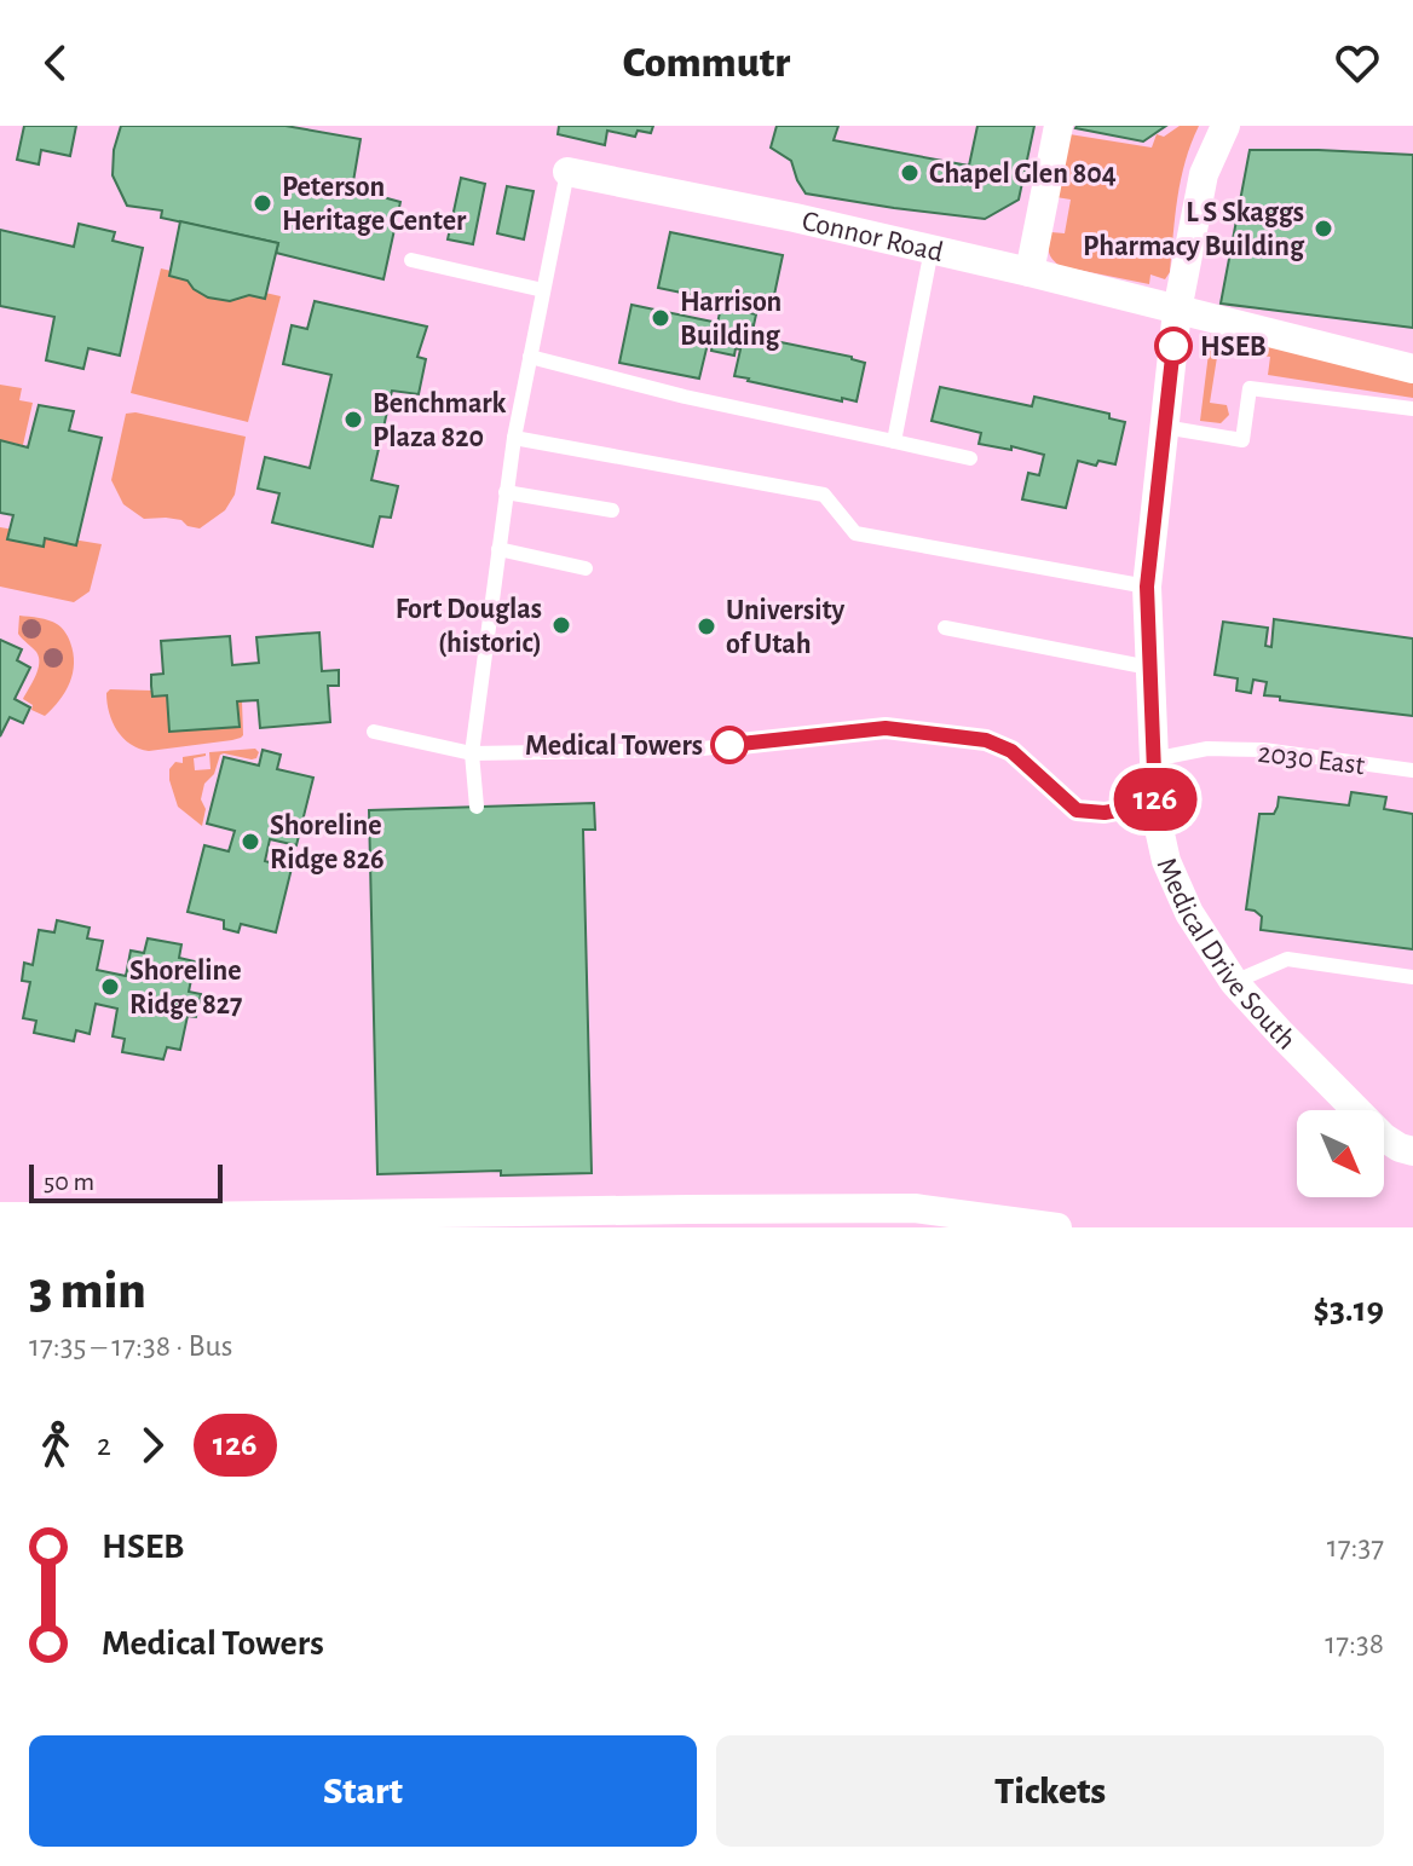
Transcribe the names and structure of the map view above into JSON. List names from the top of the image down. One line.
{"streets":{"street":["Connor Road","Medical Drive South"],"lane":["2030 East"]},"crossings":[["Connor Road","Medical Drive South"],["2030 East","Medical Drive South"]],"places":["Chapel Glen 804","Peterson Heritage Center","L S Skaggs Pharmacy Building","Harrison Building","HSEB","Benchmark Plaza 820","Fort Douglas (historic)","University of Utah","Medical Towers","Shoreline Ridge 826","Shoreline Ridge 827"],"lines":["bus line 126"],"scale_bar":"50 m","north":"bottom right","page":{"header":"Commutr","on_map":"126","scale":"50 m","heading":["3 min","17:35 – 17:38 · Bus","$3.19"],"legs":["2","126"],"list":[{"name":"HSEB","value":"17:37"},{"name":"Medical Towers","value":"17:38"}],"buttons":["Start","Tickets"]}}
